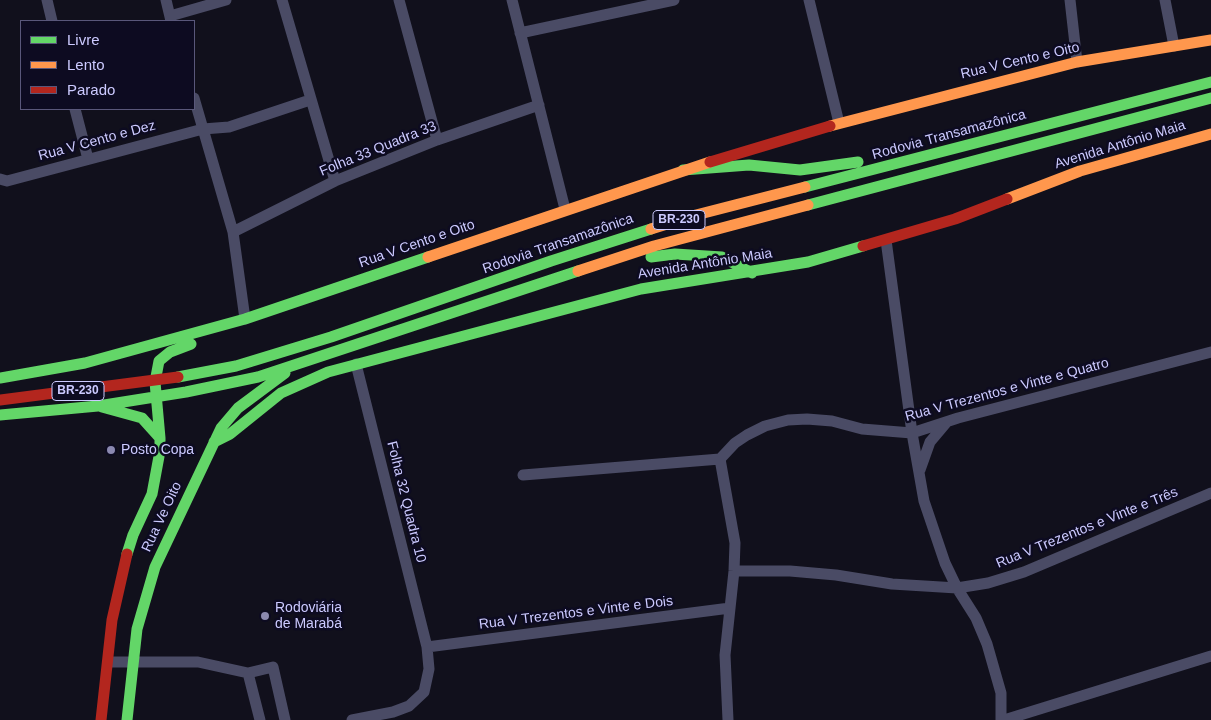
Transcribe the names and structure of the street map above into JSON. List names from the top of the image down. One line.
{"streets":{"main road":["Rua V Cento e Oito","Rodovia Transamazônica","Avenida Antônio Maia","BR-230","Rua Ve Oito"],"street":["Rua V Cento e Dez","Folha 33 Quadra 33","Rua V Trezentos e Vinte e Quatro","Folha 32 Quadra 10","Rua V Trezentos e Vinte e Três","Rua V Trezentos e Vinte e Dois"]},"crossings":[["Rodovia Transamazônica","Rua Ve Oito"],["Avenida Antônio Maia","Folha 32 Quadra 10"],["Avenida Antônio Maia","Rua Ve Oito"],["BR-230","Rua Ve Oito"],["Folha 32 Quadra 10","Rua V Trezentos e Vinte e Dois"]],"places":["Posto Copa","Rodoviária de Marabá"],"legend":["Livre","Lento","Parado"]}
